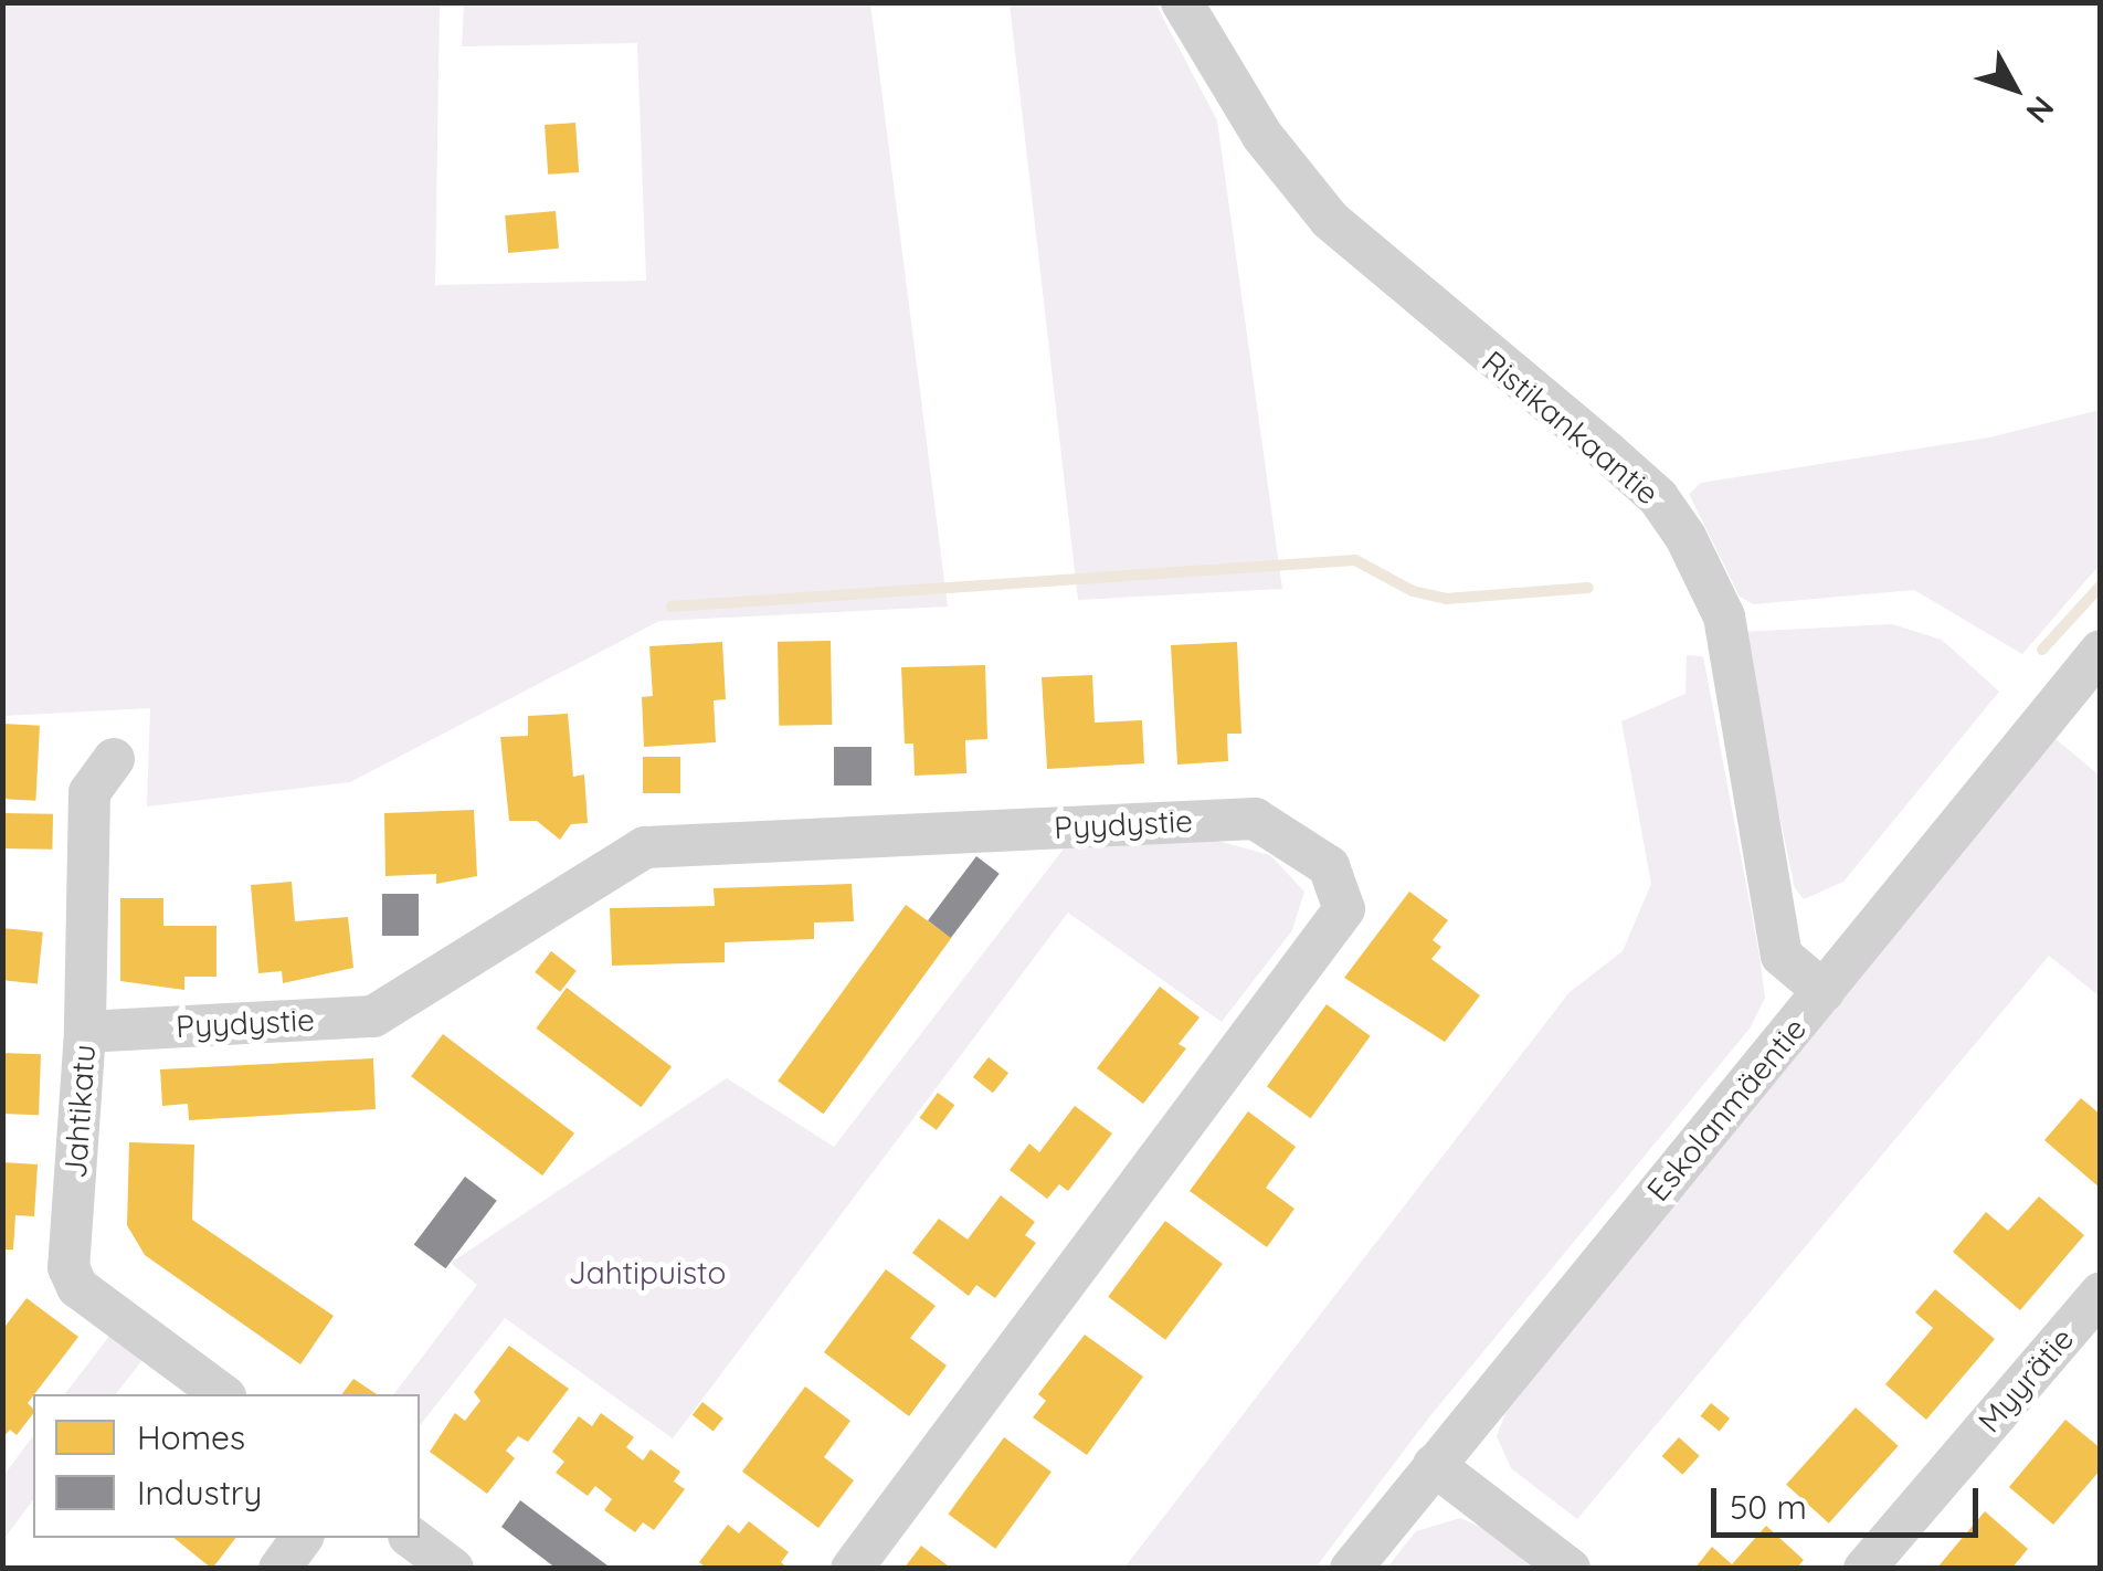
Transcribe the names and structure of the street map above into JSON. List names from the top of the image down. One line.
{"streets":{"street":["Ristikankaantie","Pyydystie","Eskolanmäentie","Jahtikatu","Myyrätie"]},"crossings":[["Ristikankaantie","Eskolanmäentie"],["Pyydystie","Jahtikatu"]],"parks":["Jahtipuisto"],"legend":["Homes","Industry"],"scale_bar":"50 m","north":"bottom right"}
